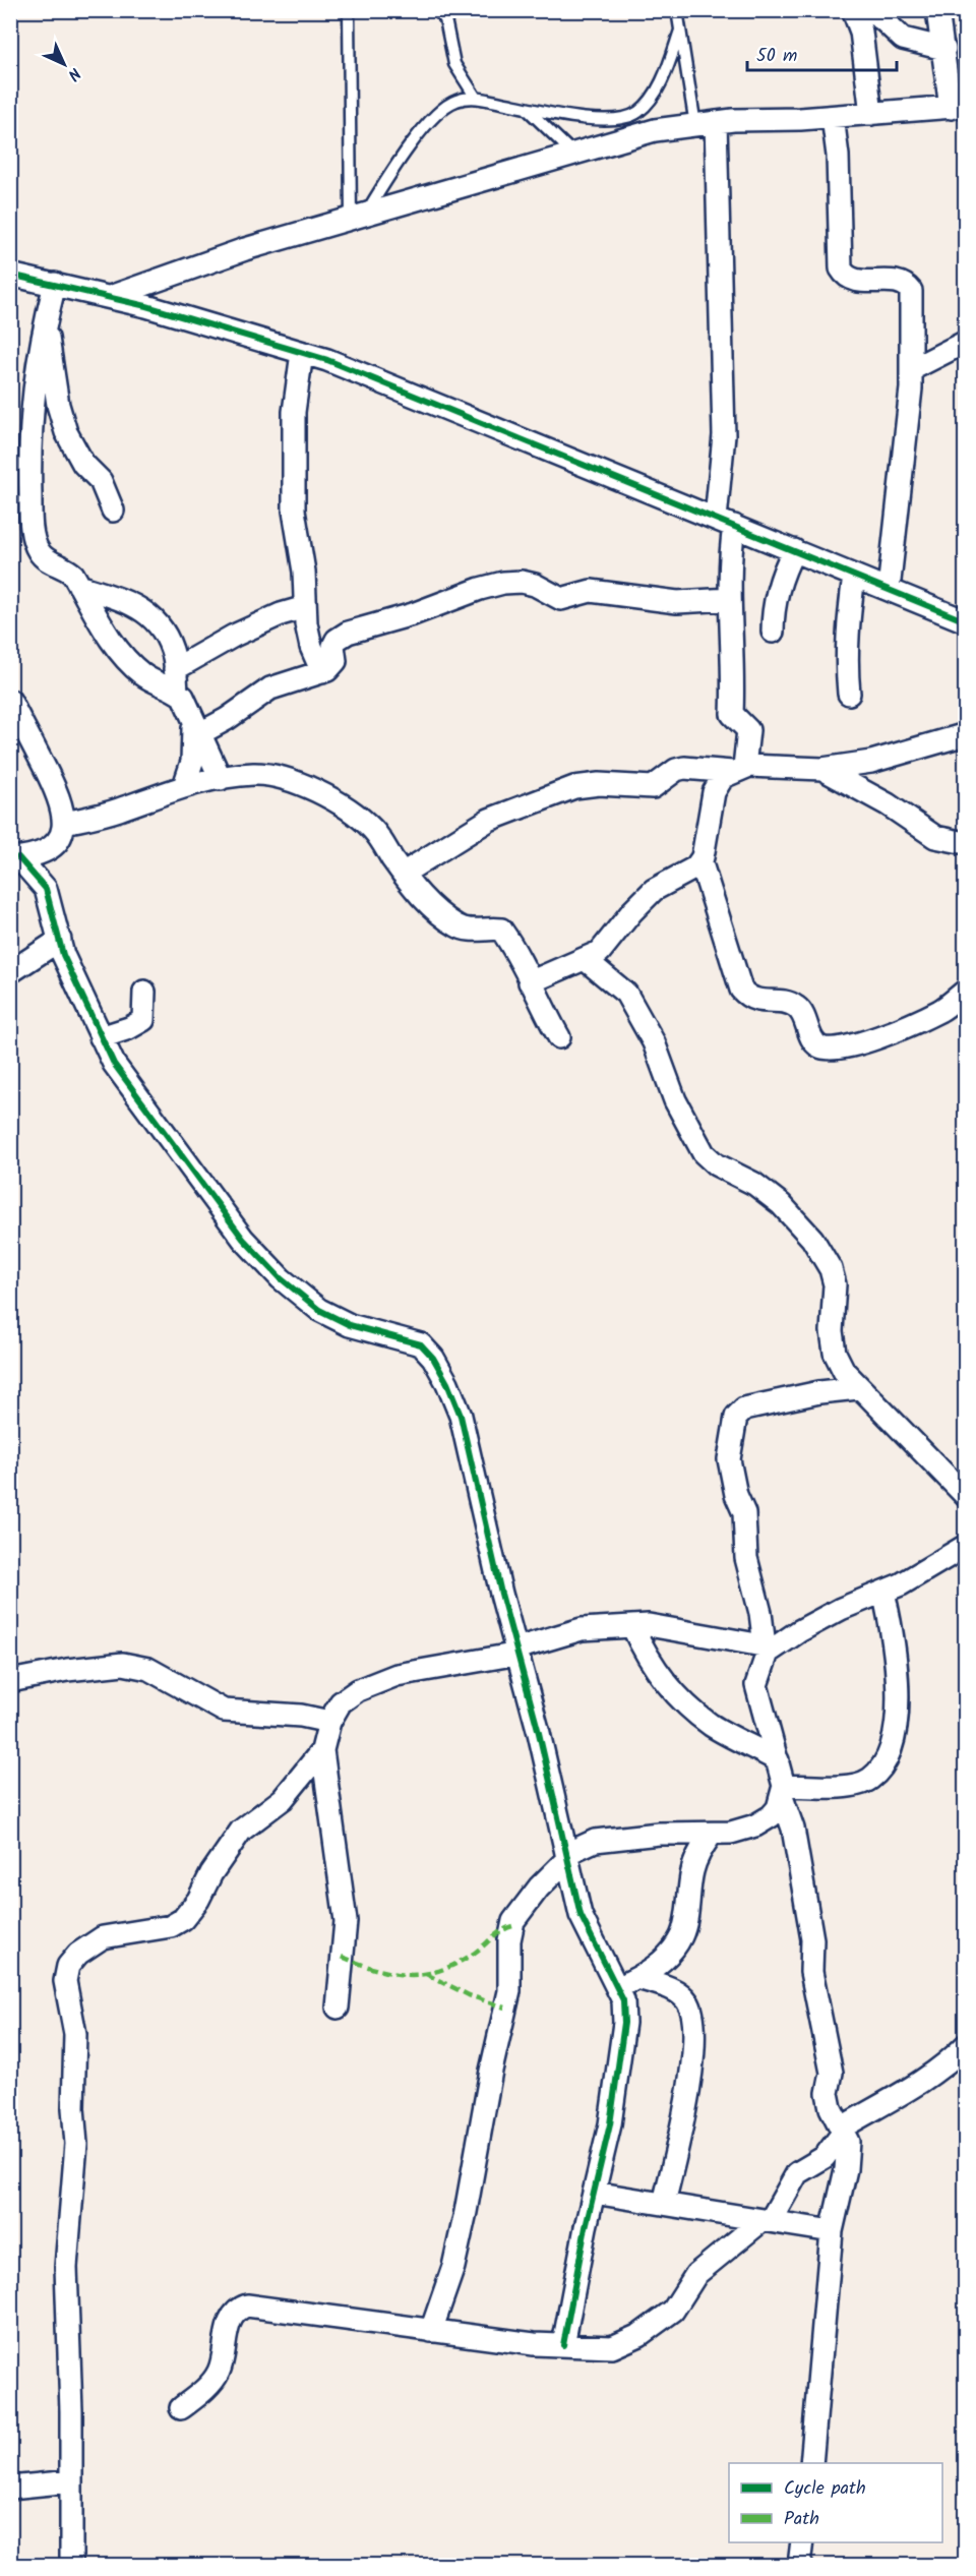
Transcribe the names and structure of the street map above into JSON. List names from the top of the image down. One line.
{"legend":["Cycle path","Path"],"scale_bar":"50 m","north":"bottom right"}
